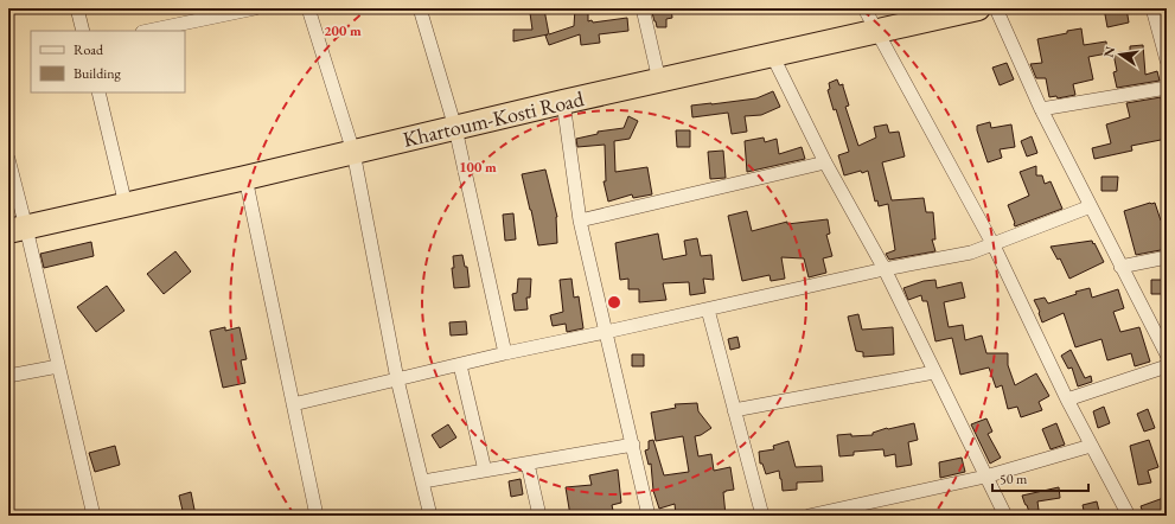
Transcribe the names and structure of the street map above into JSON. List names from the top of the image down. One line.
{"streets":{"highway":["Khartoum-Kosti Road"]},"legend":["Road","Building"],"scale_bar":"50 m","north":"left","rings":["200 m","100 m"]}
